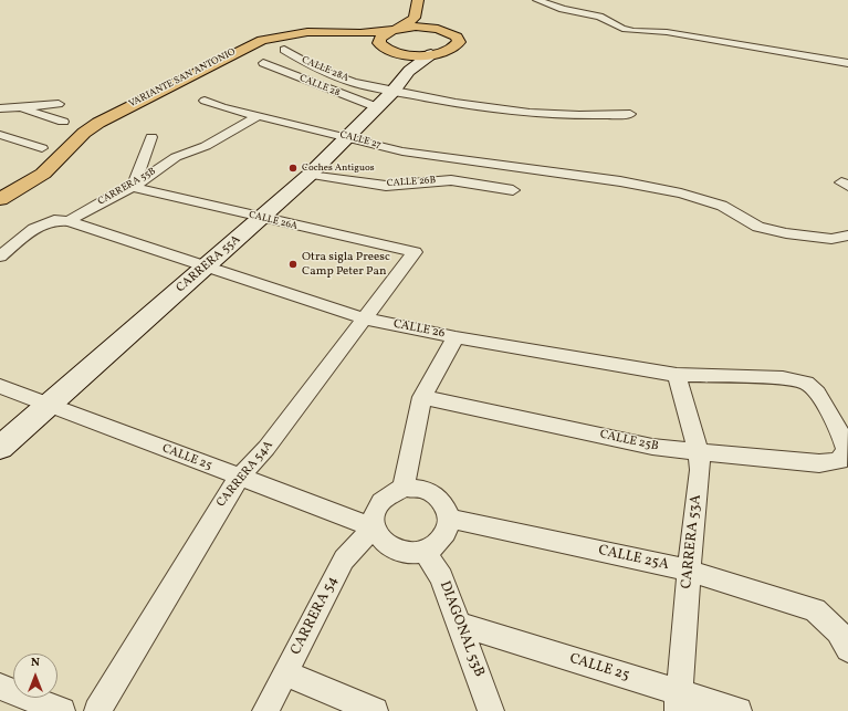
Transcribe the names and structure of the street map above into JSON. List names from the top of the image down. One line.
{"streets":{"main road":["VARIANTE SAN ANTONIO","CARRERA 55A"],"street":["CALLE 28A","CALLE 28","CALLE 27","CALLE 26B","CARRERA 55B","CALLE 26A","CALLE 26","CALLE 25B","CALLE 25","CARRERA 54A","CARRERA 53A","CALLE 25A","CARRERA 54","DIAGONAL 53B"]},"crossings":[["CALLE 28A","CARRERA 55A"],["VARIANTE SAN ANTONIO","CARRERA 55A"],["CALLE 28","CARRERA 55A"],["CALLE 27","CARRERA 55B"],["CALLE 27","CARRERA 55A"],["CALLE 26B","CARRERA 55A"],["CARRERA 55B","CALLE 26A"],["CARRERA 55B","CALLE 26"],["CALLE 26A","CARRERA 55A"],["CALLE 26A","CARRERA 54A"],["CARRERA 55A","CALLE 26"],["CARRERA 55A","CALLE 25"],["CALLE 26","CALLE 25B"],["CALLE 26","CARRERA 54A"],["CALLE 26","CARRERA 53A"],["CALLE 25B","CARRERA 53A"],["CALLE 25","CARRERA 54A"],["CALLE 25","CARRERA 53A"],["CALLE 25","CALLE 25A"],["CALLE 25","CARRERA 54"],["CALLE 25","DIAGONAL 53B"],["CARRERA 53A","CALLE 25A"],["CALLE 25A","CARRERA 54"],["CALLE 25A","DIAGONAL 53B"],["CARRERA 54","DIAGONAL 53B"]],"places":["Coches Antiguos","Otra sigla Preesc Camp Peter Pan"],"north":"top"}
